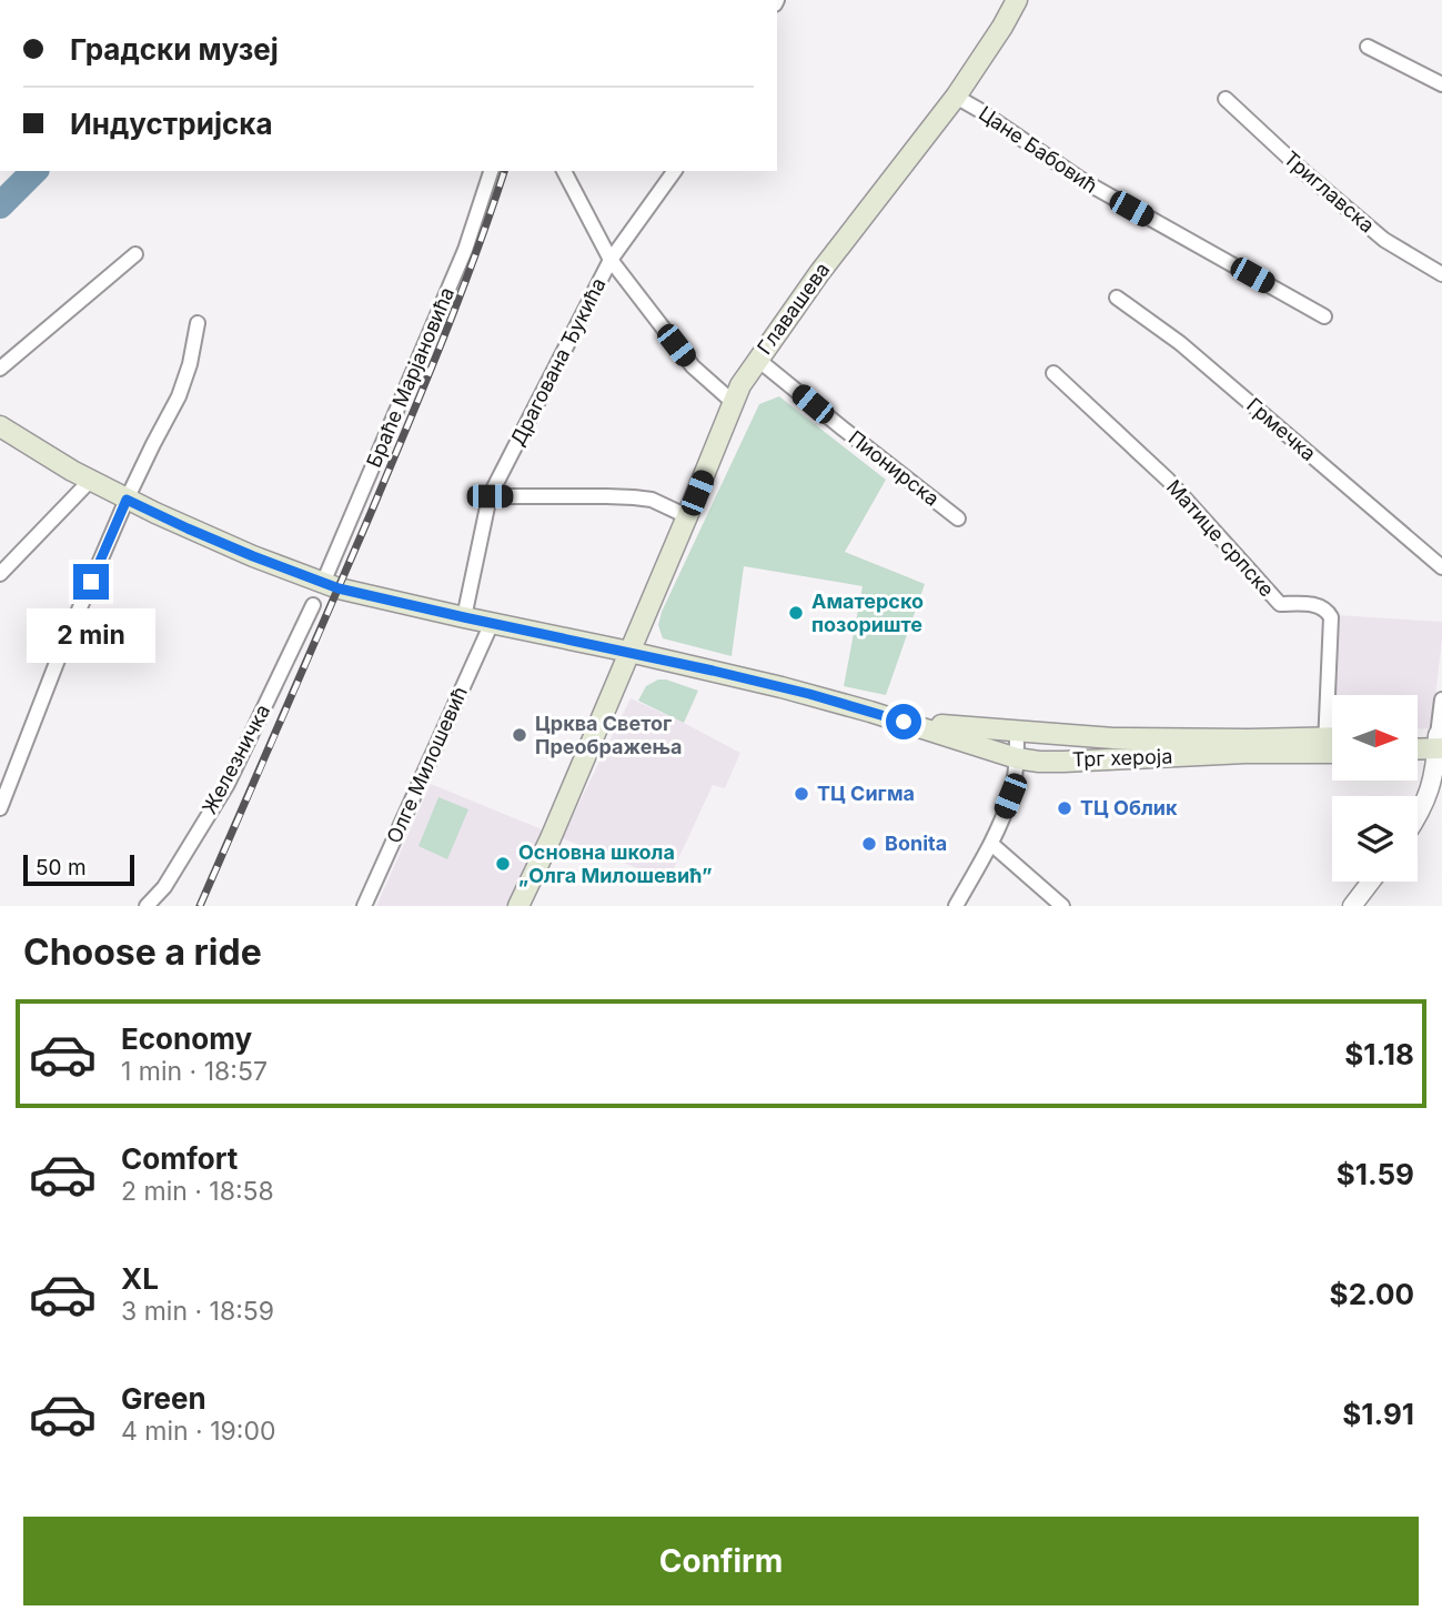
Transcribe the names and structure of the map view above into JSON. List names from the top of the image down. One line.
{"streets":{"main road":["Главашева","Трг хероја"],"street":["Цане Бабовић","Триглавска","Драгована Ђукића","Браће Марјановића","Грмечка","Пионирска","Матице српске","Железничка","Олге Милошевић"]},"crossings":[["Цане Бабовић","Главашева"],["Главашева","Пионирска"],["Главашева","Трг хероја"],["Драгована Ђукића","Трг хероја"],["Браће Марјановића","Трг хероја"],["Матице српске","Трг хероја"],["Трг хероја","Олге Милошевић"]],"places":["Аматерско позориште","Црква Светог Преображења","ТЦ Сигма","ТЦ Облик","Bonita","Основна школа „Олга Милошевић”"],"scale_bar":"50 m","north":"right","page":{"banner":["Градски музеј","Индустријска"],"bubble":"2 min","scale":"50 m","heading":"Choose a ride","list":[{"name":"Economy","note":"1 min · 18:57","value":"$1.18"},{"name":"Comfort","note":"2 min · 18:58","value":"$1.59"},{"name":"XL","note":"3 min · 18:59","value":"$2.00"},{"name":"Green","note":"4 min · 19:00","value":"$1.91"}],"buttons":"Confirm"}}
